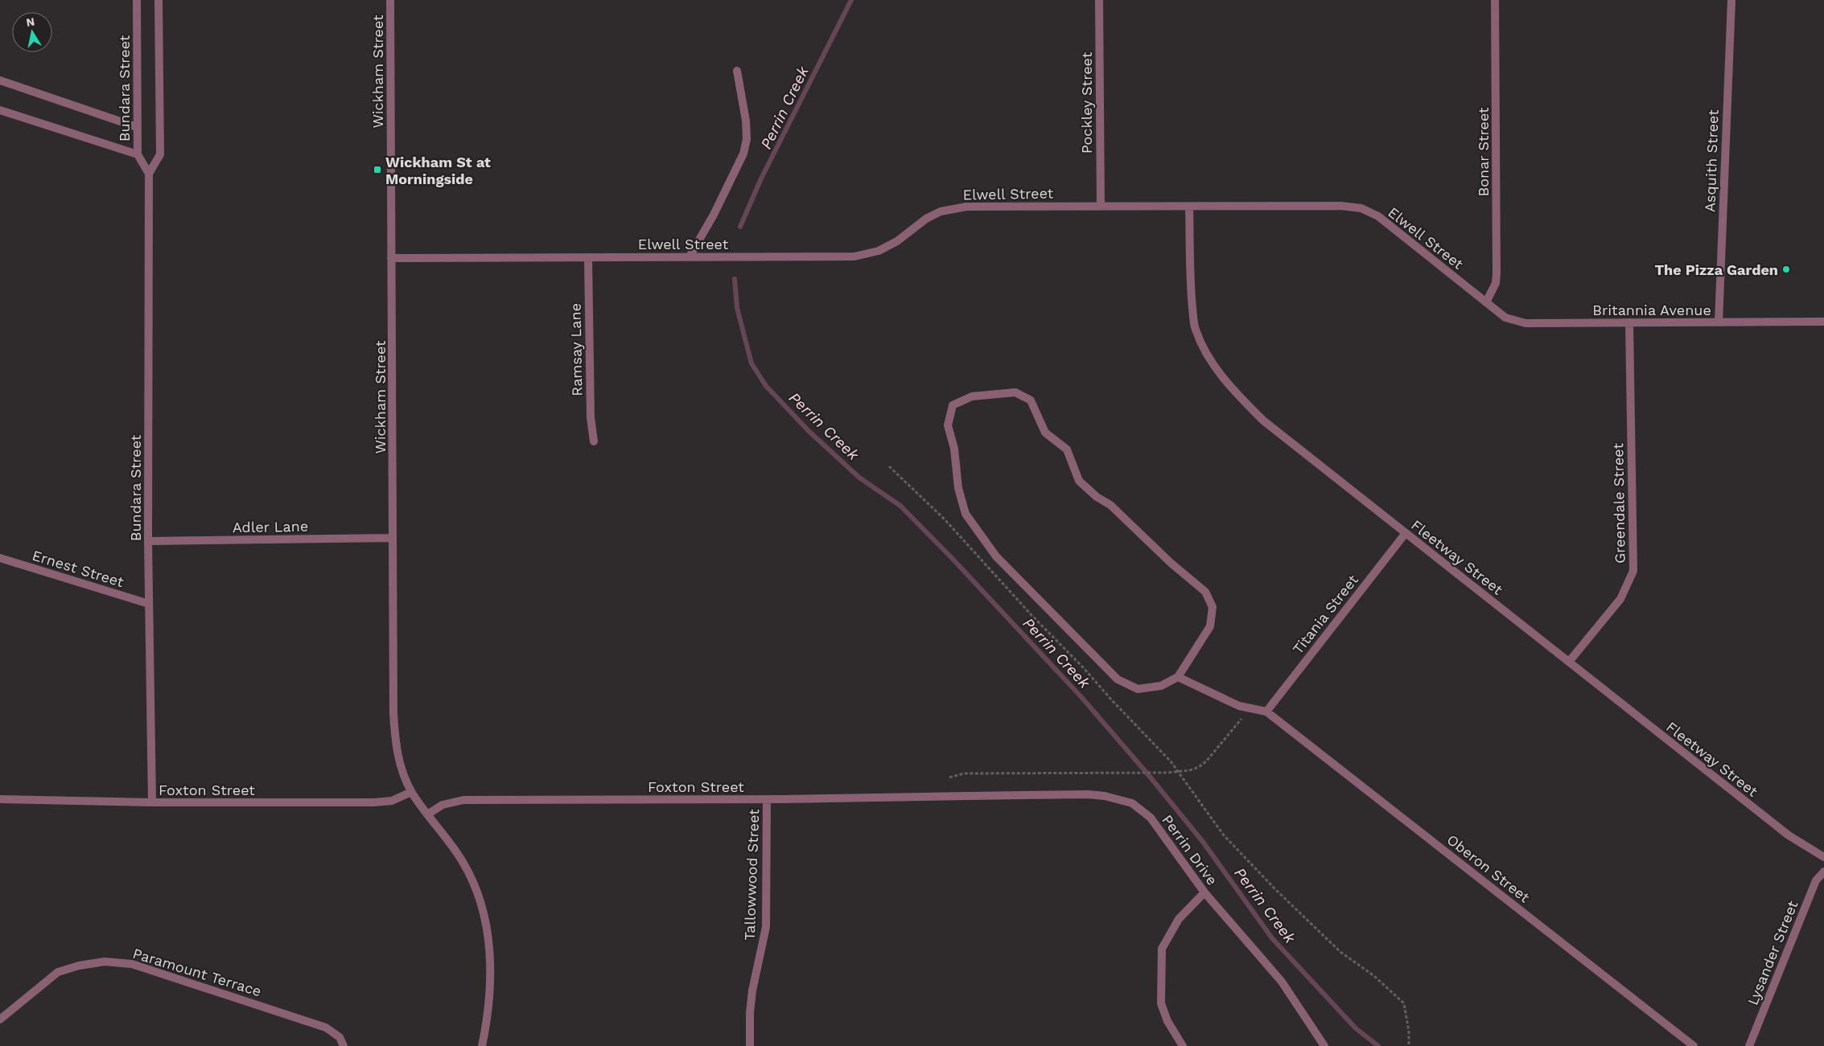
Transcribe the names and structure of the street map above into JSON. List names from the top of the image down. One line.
{"streets":{"street":["Wickham Street","Bundara Street","Pockley Street","Bonar Street","Asquith Street","Elwell Street","Britannia Avenue","Ramsay Lane","Greendale Street","Adler Lane","Fleetway Street","Ernest Street","Titania Street","Foxton Street","Perrin Drive","Oberon Street","Tallowwood Street","Lysander Street","Paramount Terrace"]},"crossings":[["Wickham Street","Elwell Street"],["Wickham Street","Adler Lane"],["Wickham Street","Foxton Street"],["Bundara Street","Adler Lane"],["Bundara Street","Ernest Street"],["Bundara Street","Foxton Street"],["Pockley Street","Elwell Street"],["Bonar Street","Elwell Street"],["Bonar Street","Britannia Avenue"],["Asquith Street","Britannia Avenue"],["Elwell Street","Britannia Avenue"],["Elwell Street","Ramsay Lane"],["Elwell Street","Fleetway Street"],["Britannia Avenue","Greendale Street"],["Greendale Street","Fleetway Street"],["Fleetway Street","Titania Street"],["Titania Street","Oberon Street"],["Foxton Street","Perrin Drive"],["Foxton Street","Tallowwood Street"]],"water":["Perrin Creek"],"places":{"transit":["Wickham St at Morningside"],"other":["The Pizza Garden"]},"north":"top"}
